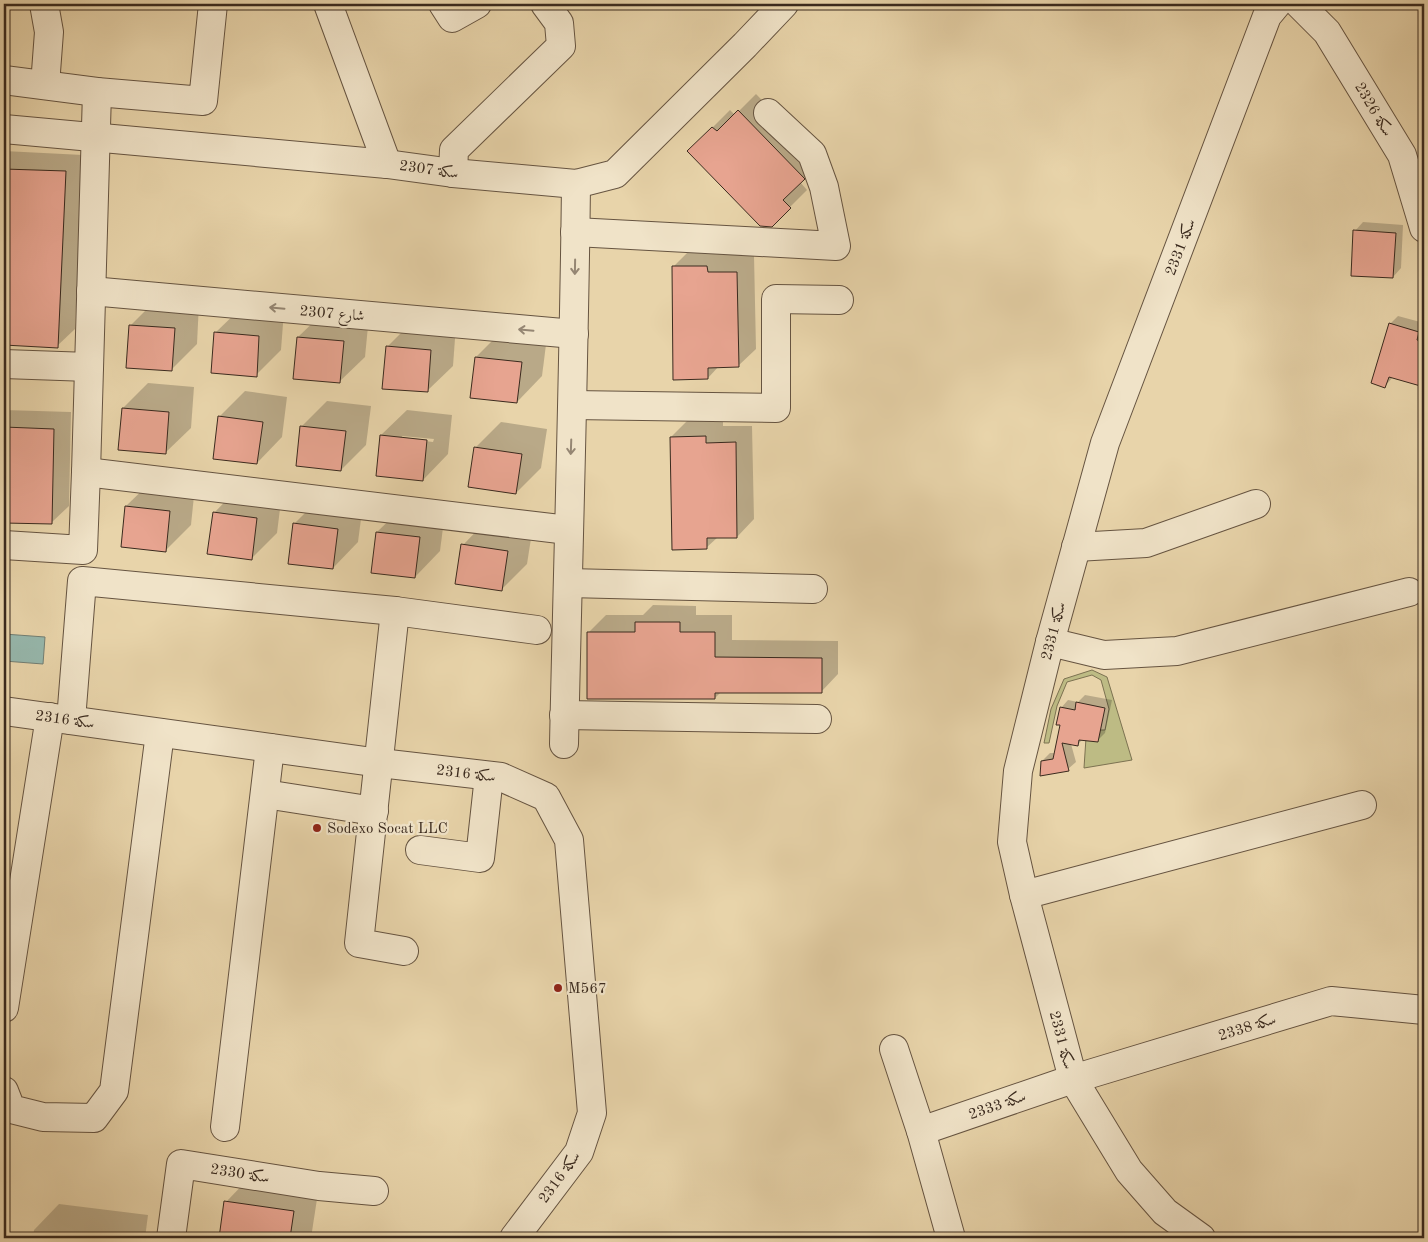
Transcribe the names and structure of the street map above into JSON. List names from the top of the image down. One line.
{"streets":{"street":["سكة 2326","سكة 2307","سكة 2331","2307 شارع","2316 سكة","سكة 2338","سكة 2333","سكة 2330"]},"crossings":[["سكة 2331","سكة 2338"],["سكة 2331","سكة 2333"],["سكة 2338","سكة 2333"]],"places":["Sodexo Socat LLC","M567"]}
